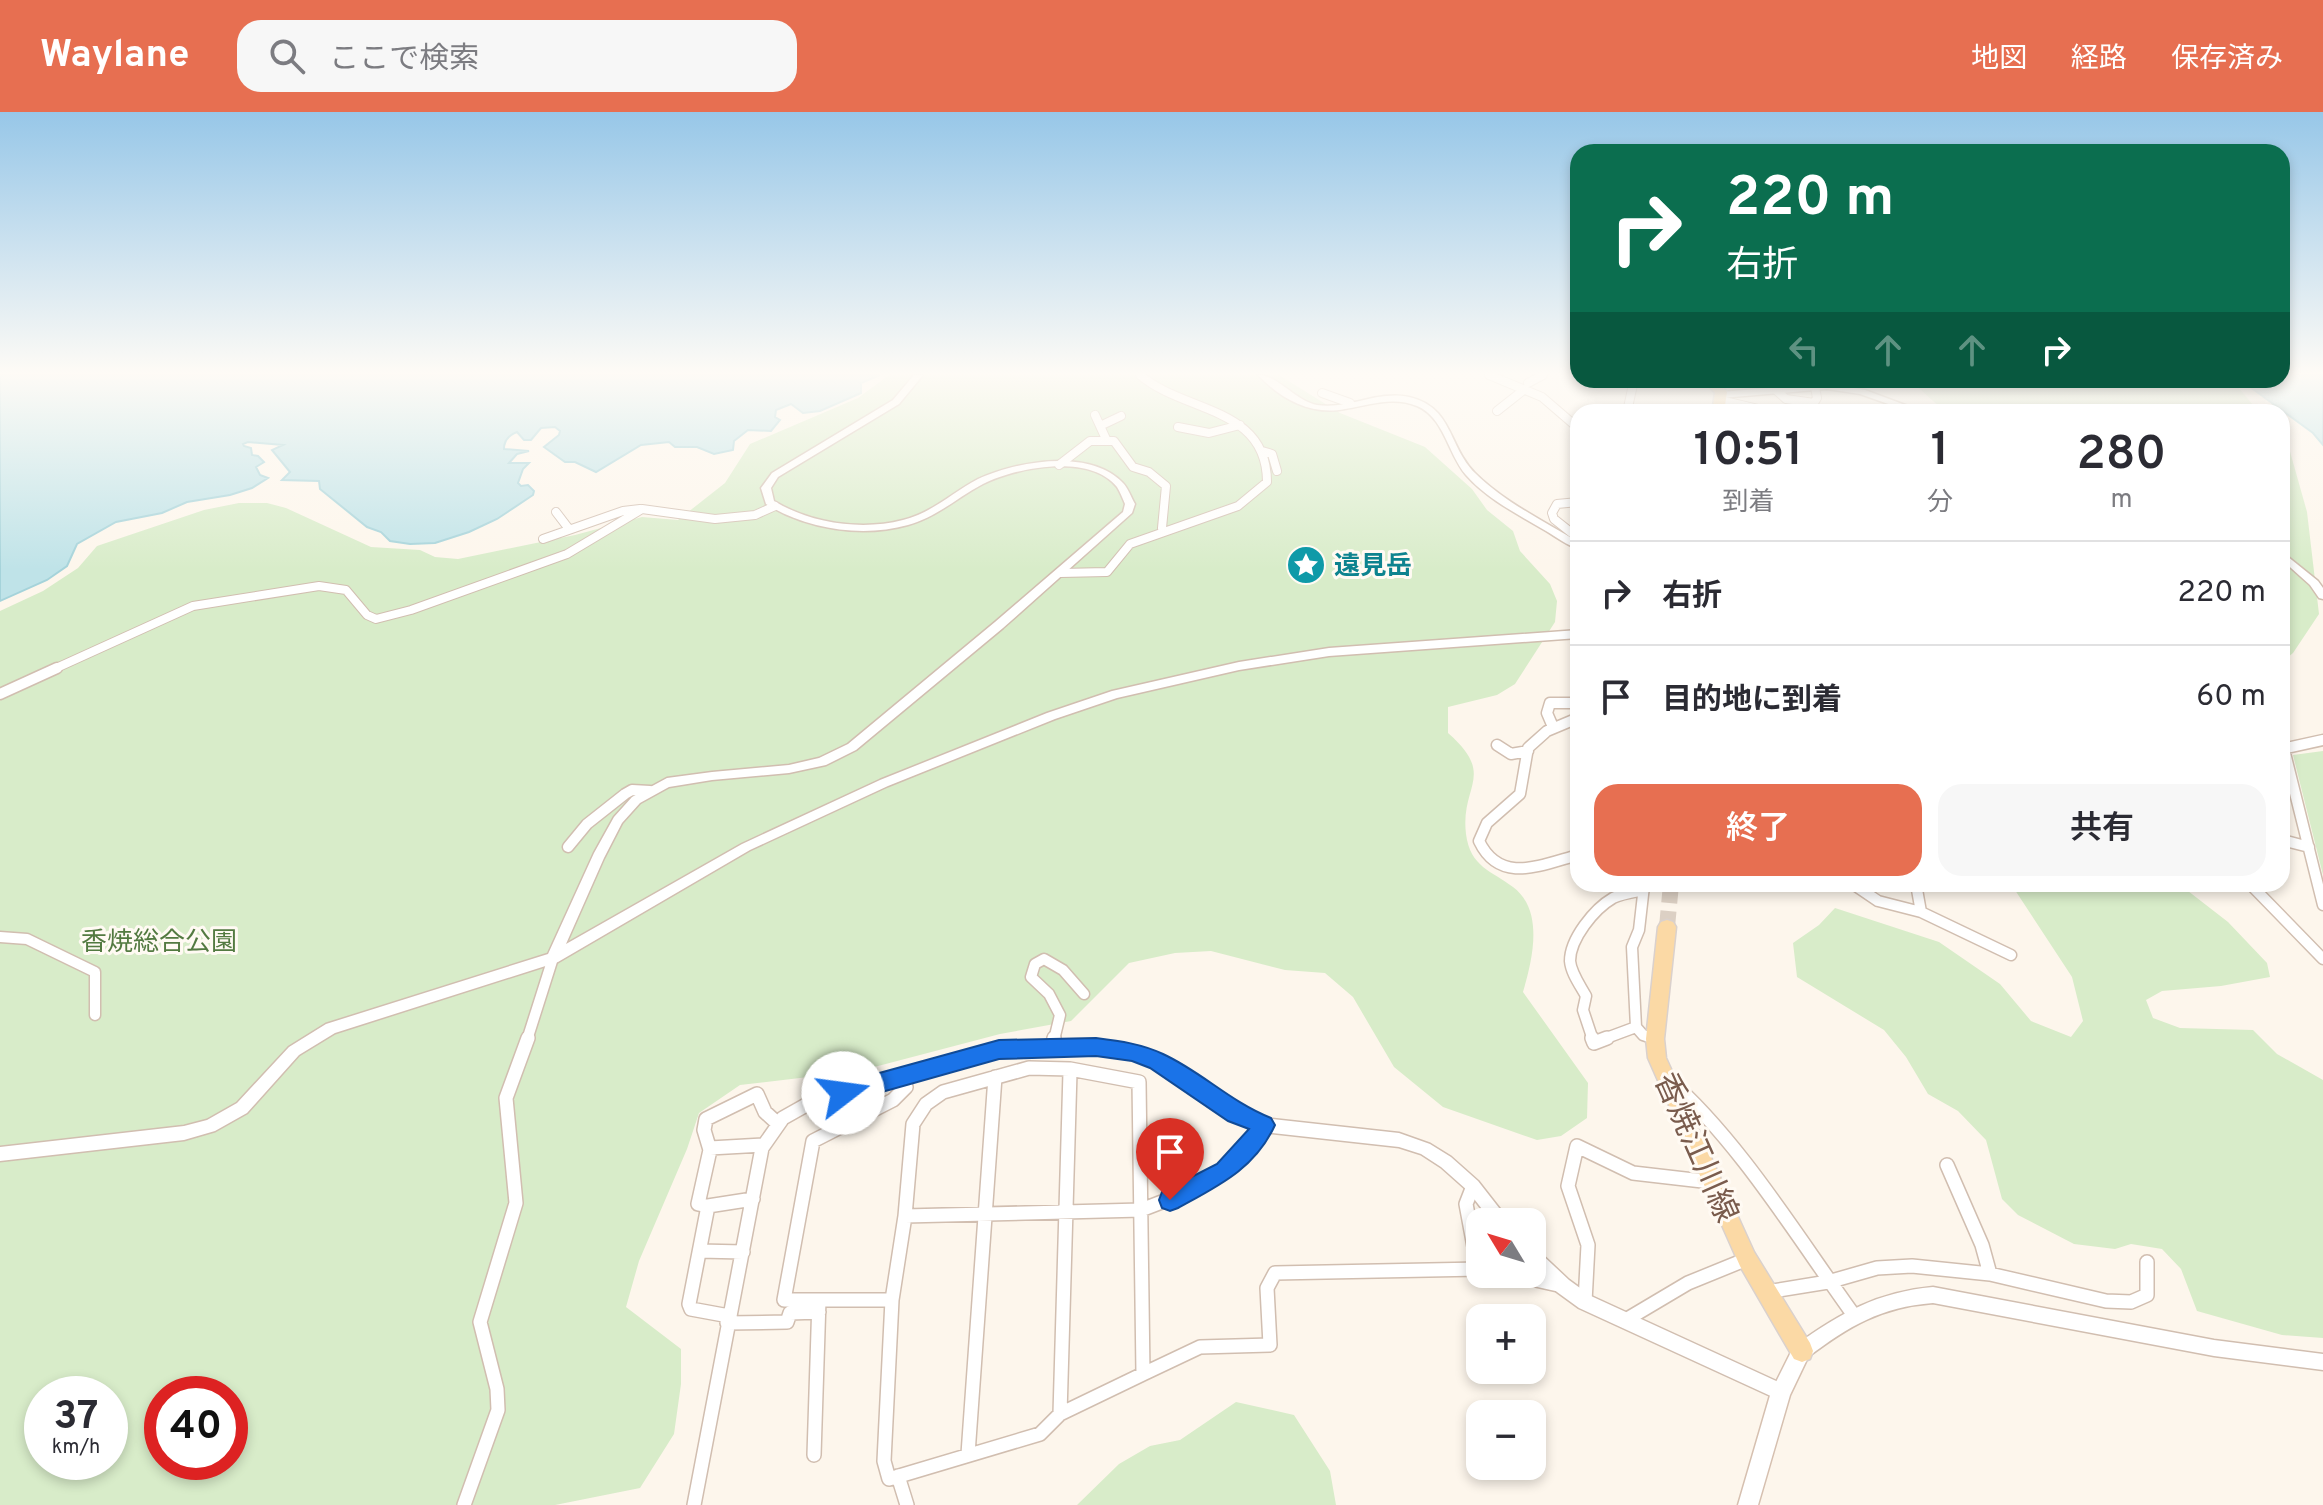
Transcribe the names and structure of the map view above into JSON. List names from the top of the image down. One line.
{"streets":{"main road":["香焼江川線"]},"parks":["香焼総合公園"],"places":{"place":["遠見岳"]},"north":"top left","page":{"header":"Waylane","search":"ここで検索","nav":["地図","経路","保存済み"],"turn":["220 m","右折"],"eta":["10:51","到着","1","分","280","m"],"list":[{"name":"右折","value":"220 m"},{"name":"目的地に到着","value":"60 m"}],"buttons":["終了","共有"],"map_buttons":["+","−"],"speed":"37 km/h","limit":"40"}}
